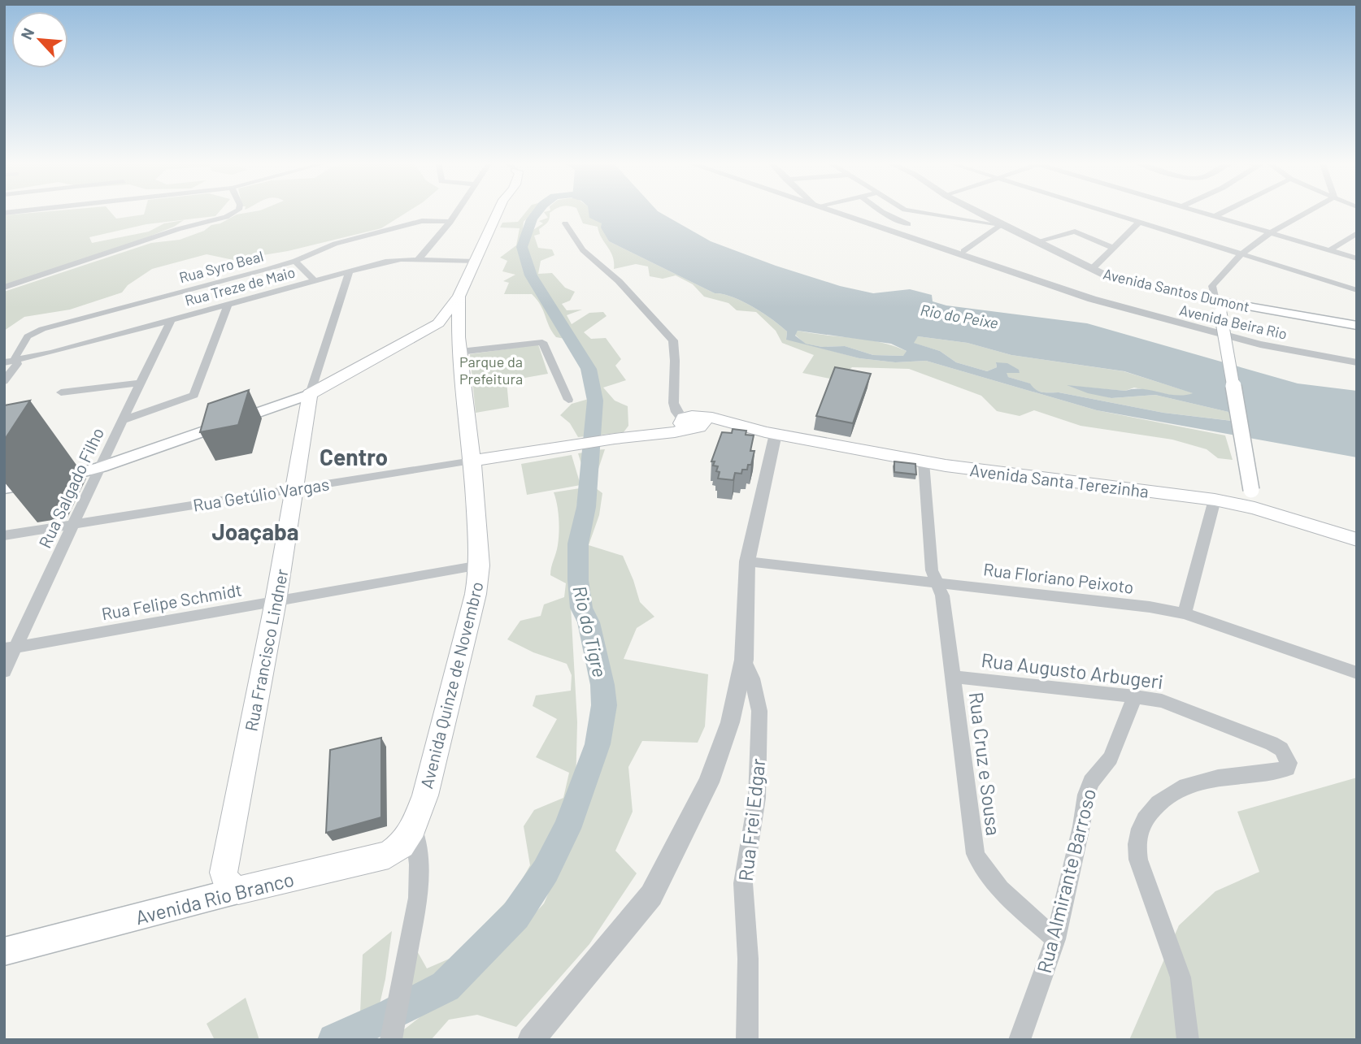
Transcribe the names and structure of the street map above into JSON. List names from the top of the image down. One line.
{"streets":{"main road":["Avenida Santos Dumont","Avenida Santa Terezinha","Rua Getúlio Vargas","Rua Francisco Lindner","Avenida Quinze de Novembro","Avenida Rio Branco"],"street":["Rua Syro Beal","Rua Treze de Maio","Avenida Beira Rio","Rua Salgado Filho","Rua Floriano Peixoto","Rua Felipe Schmidt","Rua Augusto Arbugeri","Rua Cruz e Sousa","Rua Frei Edgar","Rua Almirante Barroso"]},"crossings":[["Rua Syro Beal","Rua Treze de Maio"],["Rua Treze de Maio","Rua Salgado Filho"],["Rua Treze de Maio","Rua Francisco Lindner"],["Rua Treze de Maio","Avenida Quinze de Novembro"],["Avenida Santa Terezinha","Rua Getúlio Vargas"],["Avenida Santa Terezinha","Rua Cruz e Sousa"],["Avenida Santa Terezinha","Rua Frei Edgar"],["Rua Salgado Filho","Rua Getúlio Vargas"],["Rua Salgado Filho","Rua Felipe Schmidt"],["Rua Getúlio Vargas","Rua Francisco Lindner"],["Rua Getúlio Vargas","Avenida Quinze de Novembro"],["Rua Floriano Peixoto","Rua Cruz e Sousa"],["Rua Floriano Peixoto","Rua Frei Edgar"],["Rua Felipe Schmidt","Rua Francisco Lindner"],["Rua Felipe Schmidt","Avenida Quinze de Novembro"],["Rua Francisco Lindner","Avenida Rio Branco"],["Rua Augusto Arbugeri","Rua Cruz e Sousa"],["Rua Augusto Arbugeri","Rua Almirante Barroso"],["Avenida Quinze de Novembro","Avenida Rio Branco"],["Rua Cruz e Sousa","Rua Almirante Barroso"]],"districts":["Centro","Joaçaba"],"water":["Rio do Peixe","Rio do Tigre"],"parks":["Parque da Prefeitura"],"north":"top left"}
